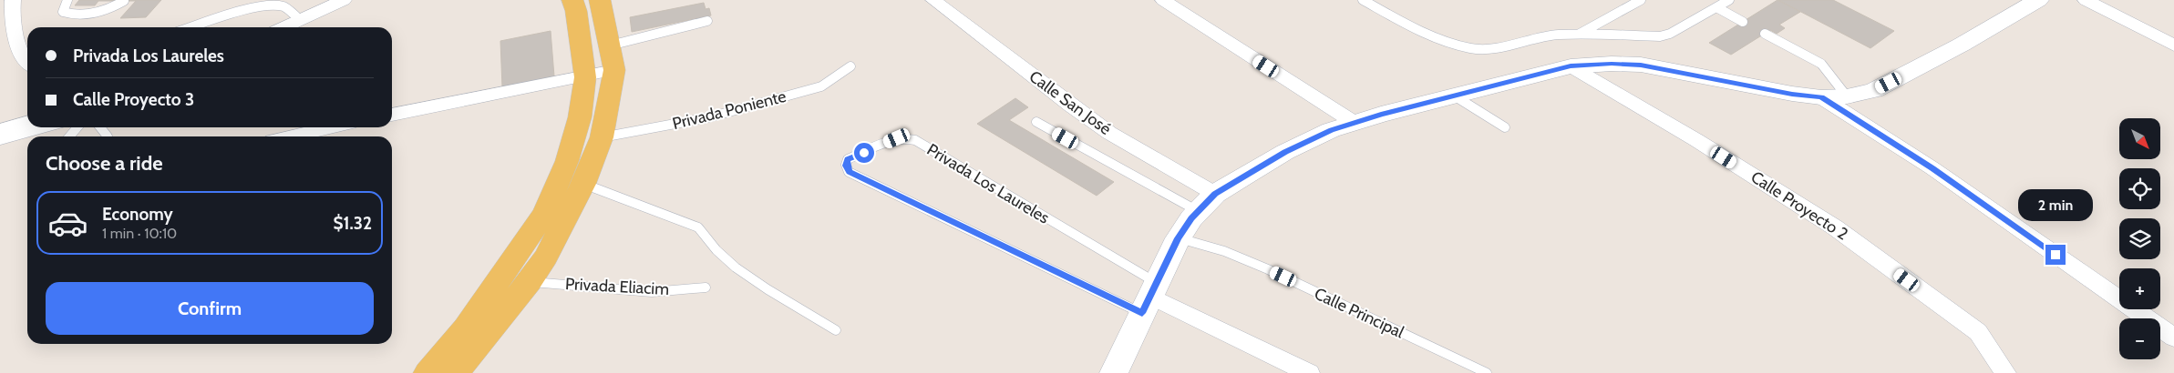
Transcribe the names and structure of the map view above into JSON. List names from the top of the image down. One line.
{"streets":{"street":["Calle San José","Calle Proyecto 2"],"lane":["Privada Poniente","Privada Los Laureles","Privada Eliacim","Calle Principal"]},"north":"bottom right","page":{"banner":["Privada Los Laureles","Calle Proyecto 3"],"map_buttons":["+","−"],"heading":"Choose a ride","bubble":"2 min","list":[{"name":"Economy","note":"1 min · 10:10","value":"$1.32"}],"buttons":"Confirm"}}
